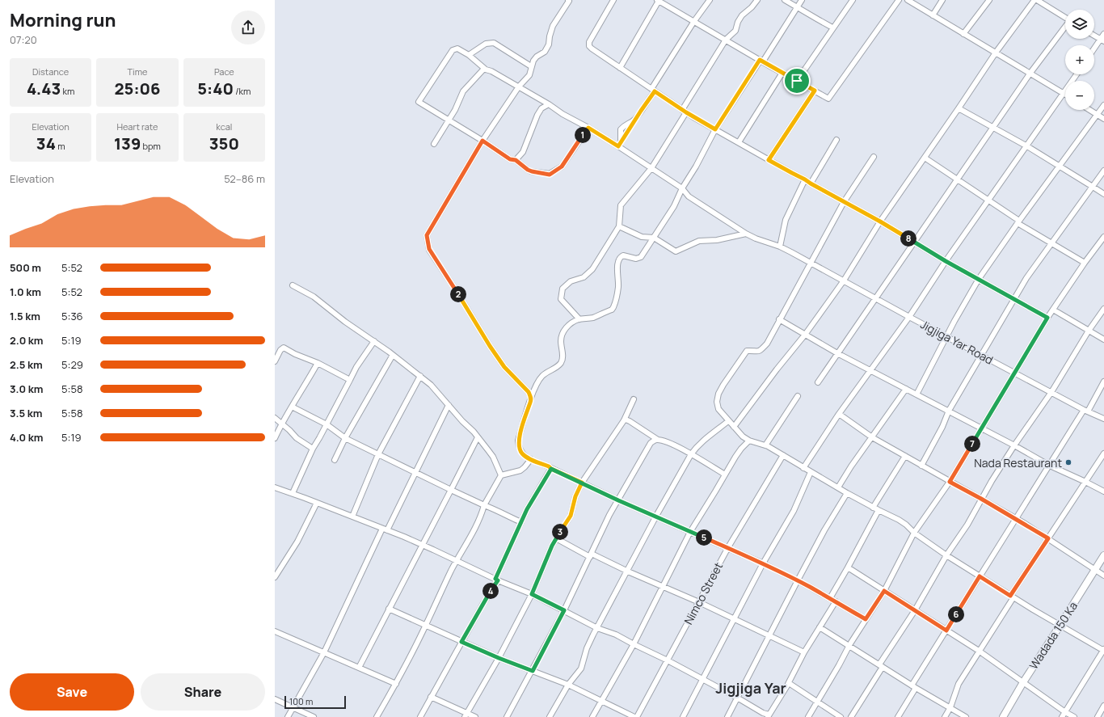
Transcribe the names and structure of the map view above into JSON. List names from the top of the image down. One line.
{"streets":{"street":["Jigjiga Yar Road","Nimco Street","Wadada 150 Ka"]},"districts":["Jigjiga Yar"],"places":["Nada Restaurant"],"scale_bar":"100 m","page":{"heading":["Morning run","07:20"],"map_buttons":["+","−"],"stats":[["Distance","4.43 km"],["Time","25:06"],["Pace","5:40 /km"],["Elevation","34 m"],["Heart rate","139 bpm"],["kcal","350"]],"pins":["1","8","2","7","3","5","4","6"],"chart":["Elevation","52–86 m"],"list":[{"name":"500 m","note":"5:52"},{"name":"1.0 km","note":"5:52"},{"name":"1.5 km","note":"5:36"},{"name":"2.0 km","note":"5:19"},{"name":"2.5 km","note":"5:29"},{"name":"3.0 km","note":"5:58"},{"name":"3.5 km","note":"5:58"},{"name":"4.0 km","note":"5:19"}],"buttons":["Save","Share"],"scale":"100 m"}}
